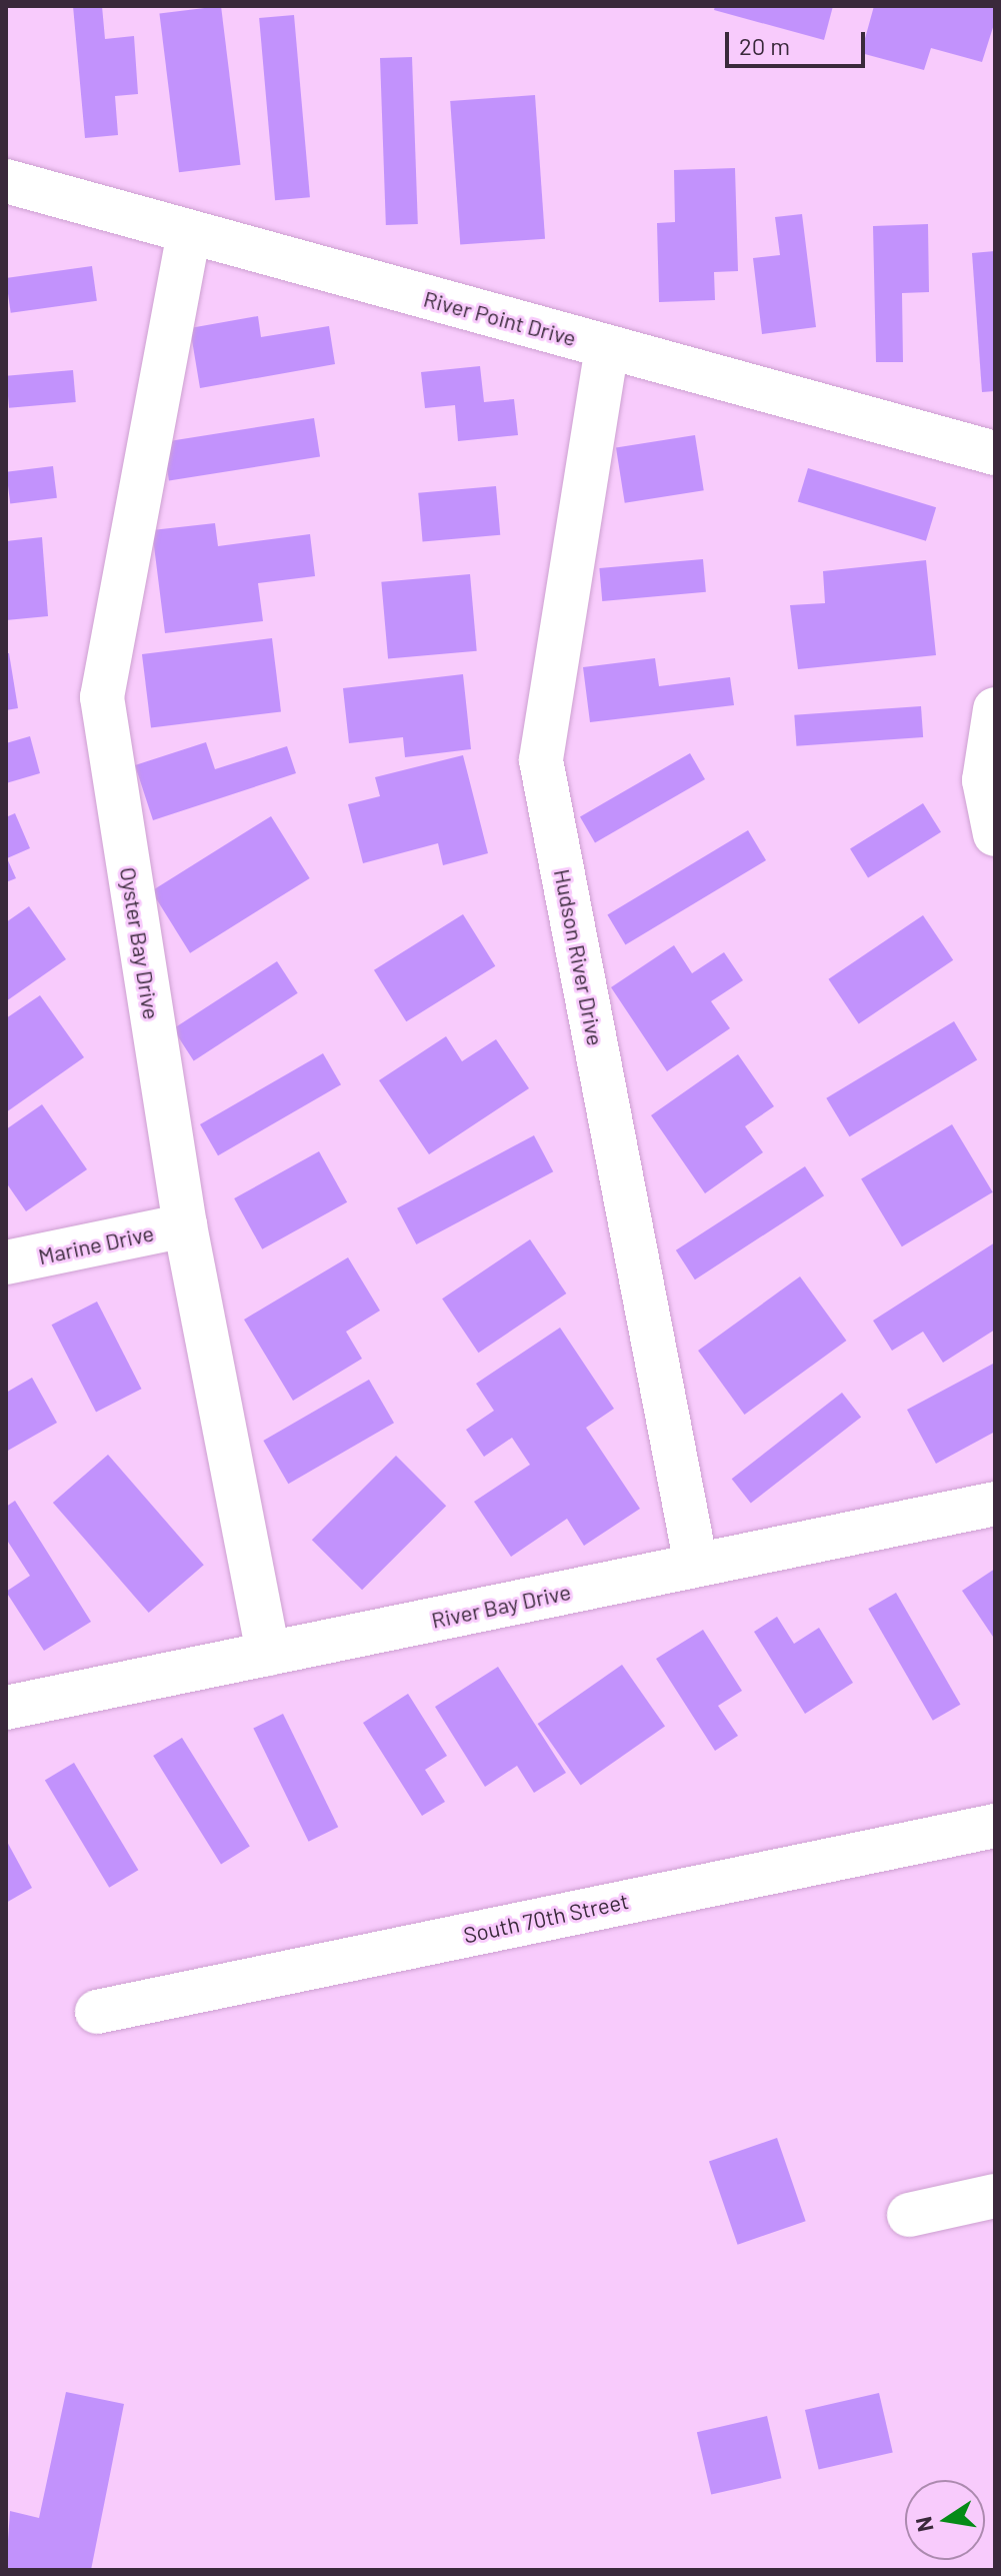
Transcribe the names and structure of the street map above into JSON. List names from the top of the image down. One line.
{"streets":{"street":["River Point Drive","Oyster Bay Drive","Hudson River Drive","Marine Drive","River Bay Drive","South 70th Street"]},"crossings":[["River Point Drive","Oyster Bay Drive"],["River Point Drive","Hudson River Drive"],["Oyster Bay Drive","Marine Drive"],["Oyster Bay Drive","River Bay Drive"],["Hudson River Drive","River Bay Drive"]],"scale_bar":"20 m","north":"left"}
